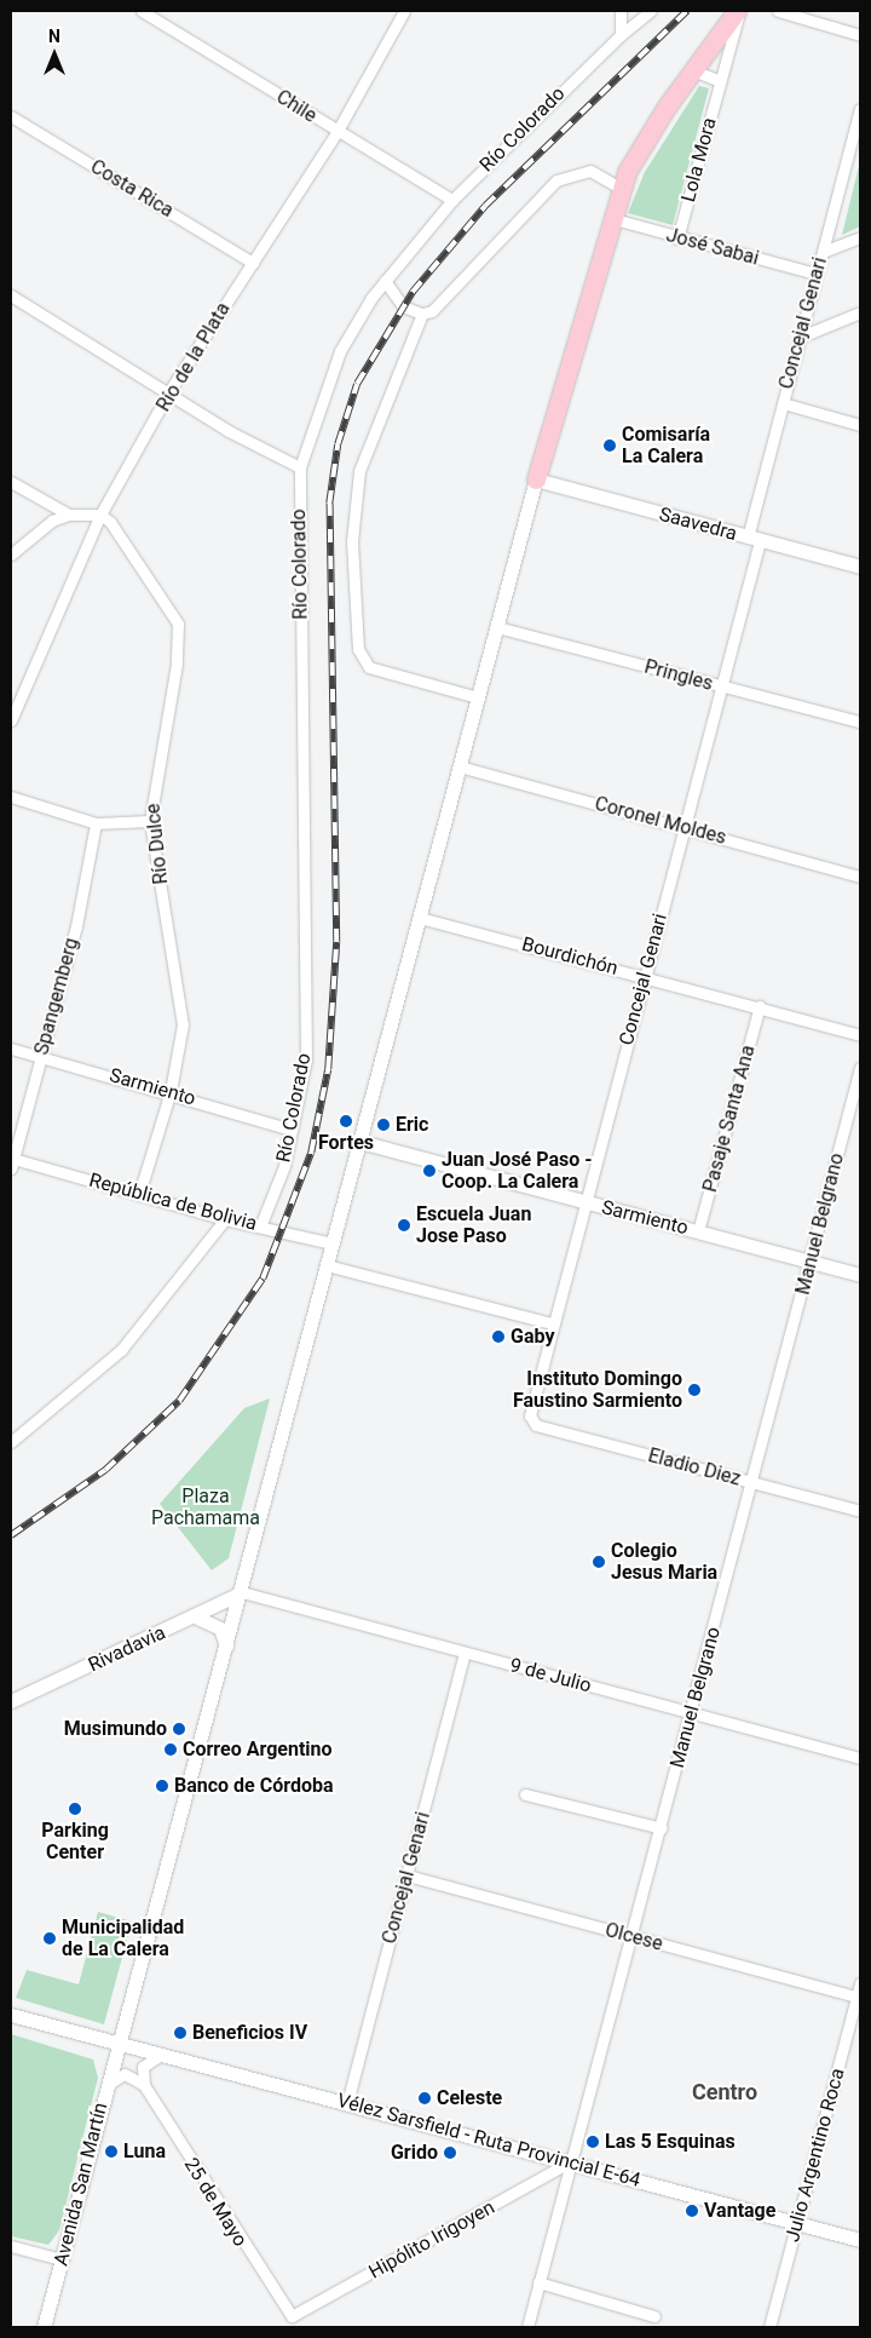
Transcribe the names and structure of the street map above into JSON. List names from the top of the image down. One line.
{"streets":{"street":["Chile","Río Colorado","Lola Mora","Costa Rica","José Sabai","Concejal Genari","Río de la Plata","Saavedra","Pringles","Coronel Moldes","Río Dulce","Bourdichón","Spangemberg","Sarmiento","Pasaje Santa Ana","República de Bolivia","Manuel Belgrano","Eladio Diez","Rivadavia","9 de Julio","Olcese","Vélez Sarsfield - Ruta Provincial E-64","Julio Argentino Roca","Avenida San Martín","25 de Mayo","Hipólito Irigoyen"]},"crossings":[["Chile","Río Colorado"],["Chile","Río de la Plata"],["Río Colorado","Sarmiento"],["Río Colorado","República de Bolivia"],["Lola Mora","José Sabai"],["Costa Rica","Río de la Plata"],["José Sabai","Concejal Genari"],["Concejal Genari","Saavedra"],["Concejal Genari","Pringles"],["Concejal Genari","Coronel Moldes"],["Concejal Genari","Bourdichón"],["Concejal Genari","Sarmiento"],["Concejal Genari","Eladio Diez"],["Concejal Genari","9 de Julio"],["Concejal Genari","Olcese"],["Concejal Genari","Vélez Sarsfield - Ruta Provincial E-64"],["Río de la Plata","Río Dulce"],["Saavedra","Avenida San Martín"],["Pringles","Avenida San Martín"],["Coronel Moldes","Avenida San Martín"],["Río Dulce","Sarmiento"],["Río Dulce","República de Bolivia"],["Bourdichón","Pasaje Santa Ana"],["Bourdichón","Avenida San Martín"],["Spangemberg","Sarmiento"],["Spangemberg","República de Bolivia"],["Sarmiento","Pasaje Santa Ana"],["Sarmiento","Manuel Belgrano"],["Sarmiento","Avenida San Martín"],["República de Bolivia","Avenida San Martín"],["Manuel Belgrano","Eladio Diez"],["Manuel Belgrano","9 de Julio"],["Manuel Belgrano","Olcese"],["Manuel Belgrano","Vélez Sarsfield - Ruta Provincial E-64"],["Manuel Belgrano","Hipólito Irigoyen"],["Rivadavia","9 de Julio"],["Rivadavia","Avenida San Martín"],["9 de Julio","Avenida San Martín"],["Olcese","Julio Argentino Roca"],["Vélez Sarsfield - Ruta Provincial E-64","Julio Argentino Roca"],["Vélez Sarsfield - Ruta Provincial E-64","Avenida San Martín"],["Vélez Sarsfield - Ruta Provincial E-64","Hipólito Irigoyen"],["25 de Mayo","Hipólito Irigoyen"]],"districts":["Centro"],"parks":["Plaza Pachamama"],"places":["Comisaría La Calera","Fortes","Eric","Juan José Paso - Coop. La Calera","Escuela Juan Jose Paso","Gaby","Instituto Domingo Faustino Sarmiento","Colegio Jesus Maria","Musimundo","Correo Argentino","Banco de Córdoba","Parking Center","Municipalidad de La Calera","Beneficios IV","Celeste","Las 5 Esquinas","Luna","Grido","Vantage"],"north":"top"}
